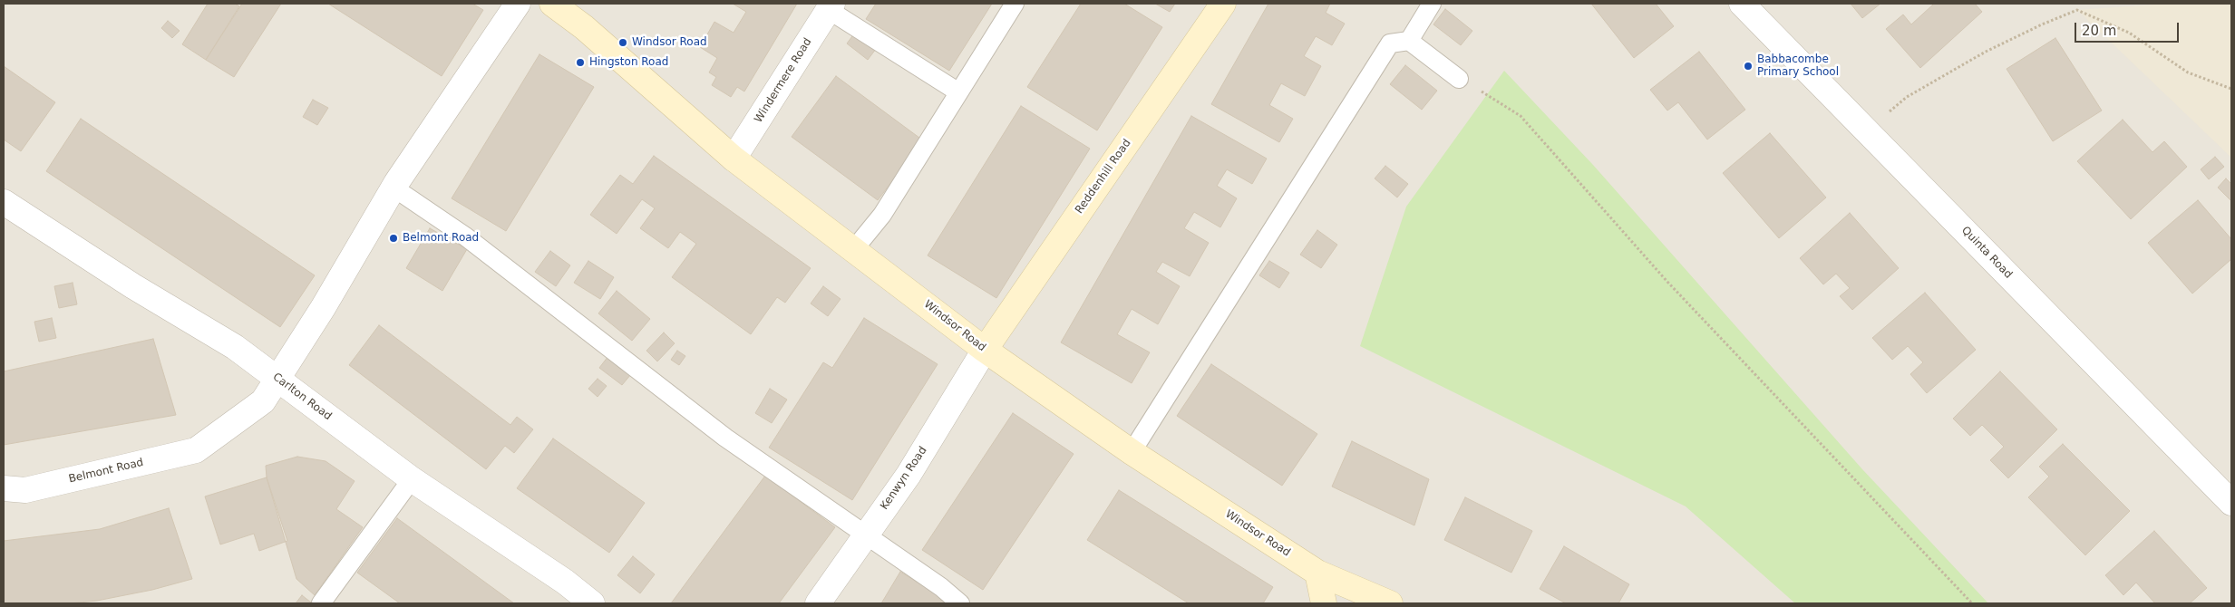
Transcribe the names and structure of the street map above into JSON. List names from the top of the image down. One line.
{"streets":{"street":["Windermere Road","Reddenhill Road","Quinta Road","Windsor Road","Carlton Road","Belmont Road","Kenwyn Road"]},"crossings":[["Windermere Road","Windsor Road"],["Reddenhill Road","Windsor Road"],["Reddenhill Road","Kenwyn Road"],["Windsor Road","Kenwyn Road"],["Carlton Road","Belmont Road"]],"places":["Windsor Road","Hingston Road","Babbacombe Primary School","Belmont Road"],"scale_bar":"20 m"}
